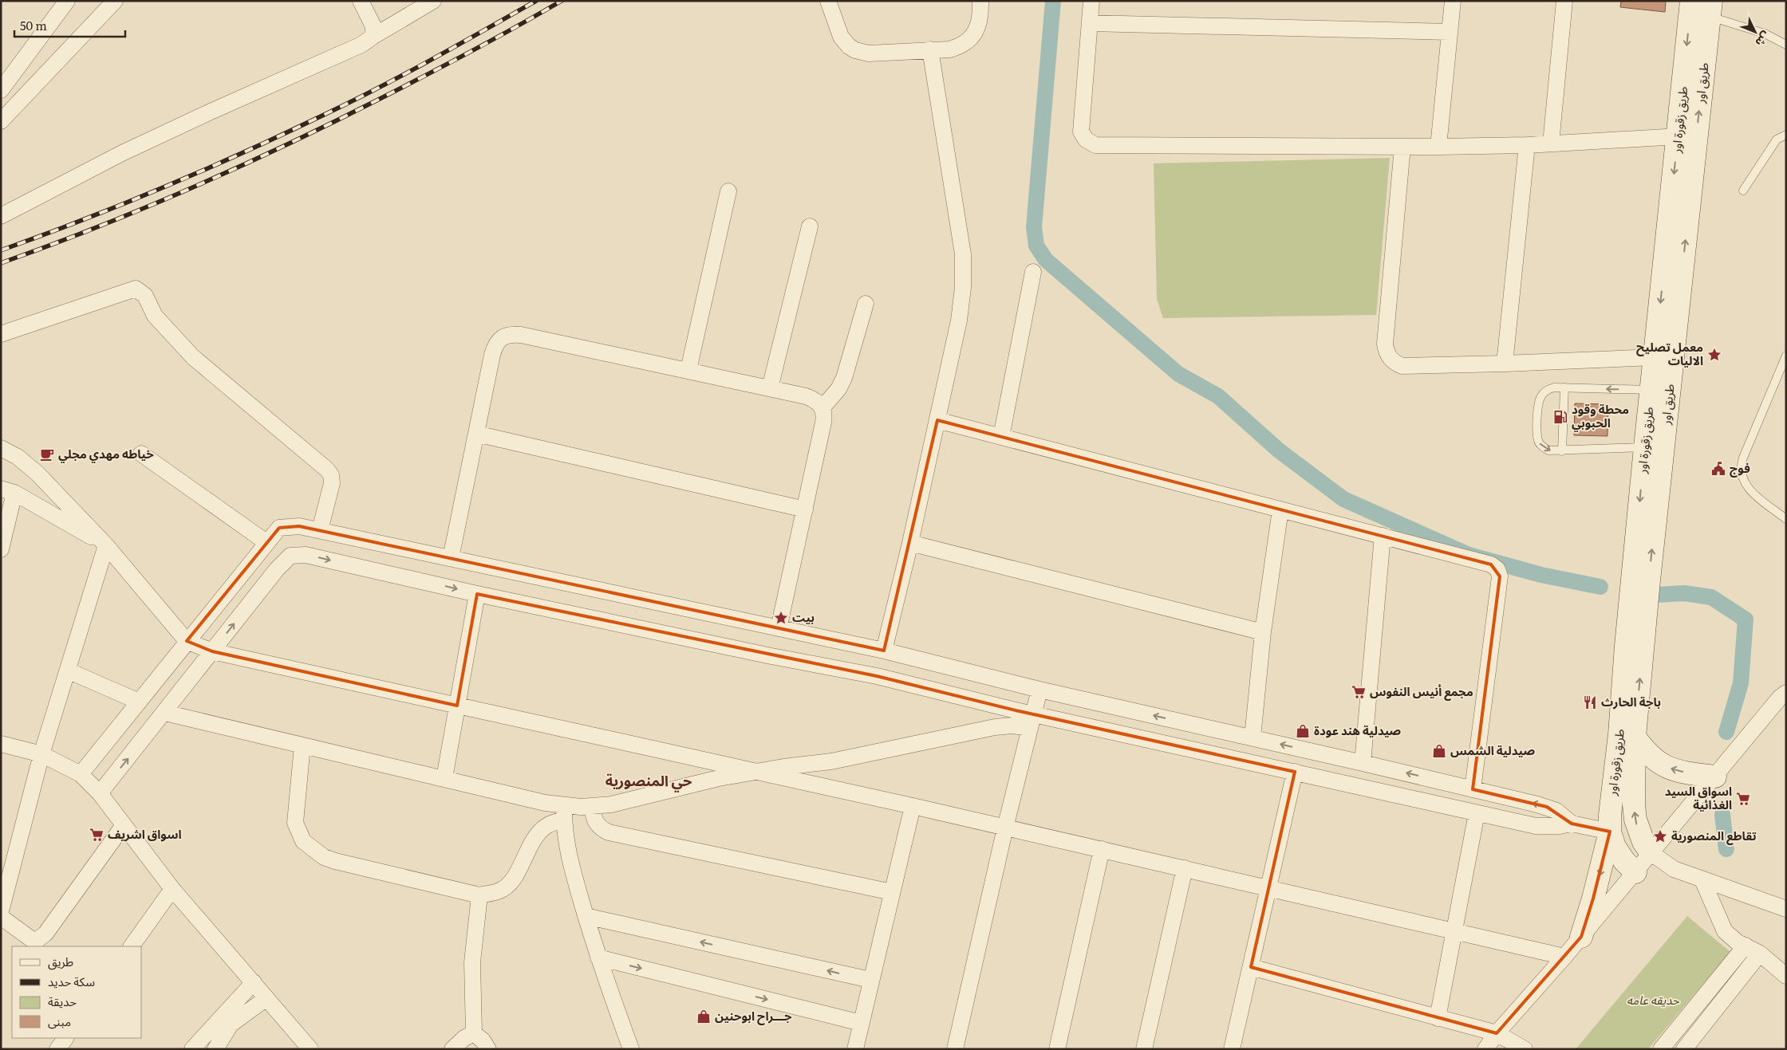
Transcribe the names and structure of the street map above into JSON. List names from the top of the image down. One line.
{"streets":{"main road":["طريق اور","طريق زقورة اور"]},"crossings":[["طريق اور","طريق زقورة اور"]],"one_way":["طريق اور","طريق زقورة اور"],"districts":["حي المنصورية"],"parks":["حديقه عامه"],"places":{"place":["معمل تصليح الاليات","بيت","تقاطع المنصورية"],"fuel station":["محطة وقود الحبوبي"],"cafe":["خياطه مهدي مجلي"],"public building":["فوج"],"supermarket":["مجمع أنيس النفوس","اسواق السيد الغذائية","اسواق اشريف"],"restaurant":["باجة الحارث"],"shop":["صيدلية هند عودة","صيدلية الشمس","جـــراح ابوحنين"]},"legend":["طريق","سكة حديد","حديقة","مبنى"],"scale_bar":"50 m","north":"bottom right"}
